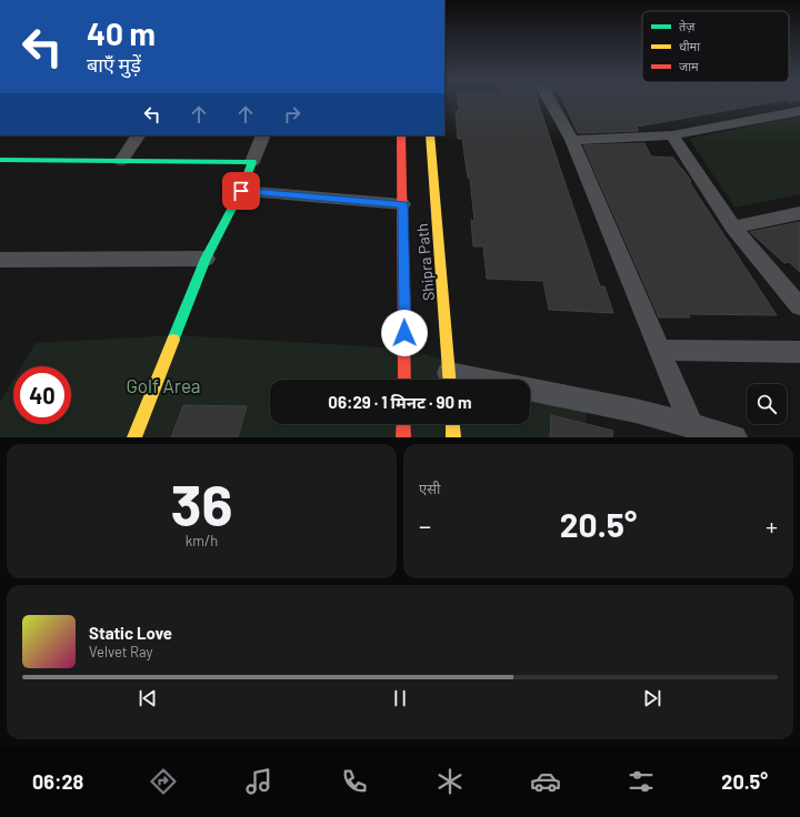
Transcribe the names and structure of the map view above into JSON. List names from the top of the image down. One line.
{"streets":{"street":["Shipra Path"]},"parks":["Golf Area"],"legend":["तेज़","धीमा","जाम"],"page":{"turn":["40 m","बाएँ मुड़ें"],"limit":"40","trip":"06:29 · 1 मिनट · 90 m","tile":[["36","km/h"],"एसी"],"heat":["−","20.5°","+"],"song":["Static Love","Velvet Ray"],"tabs":["06:28","20.5°"]}}
